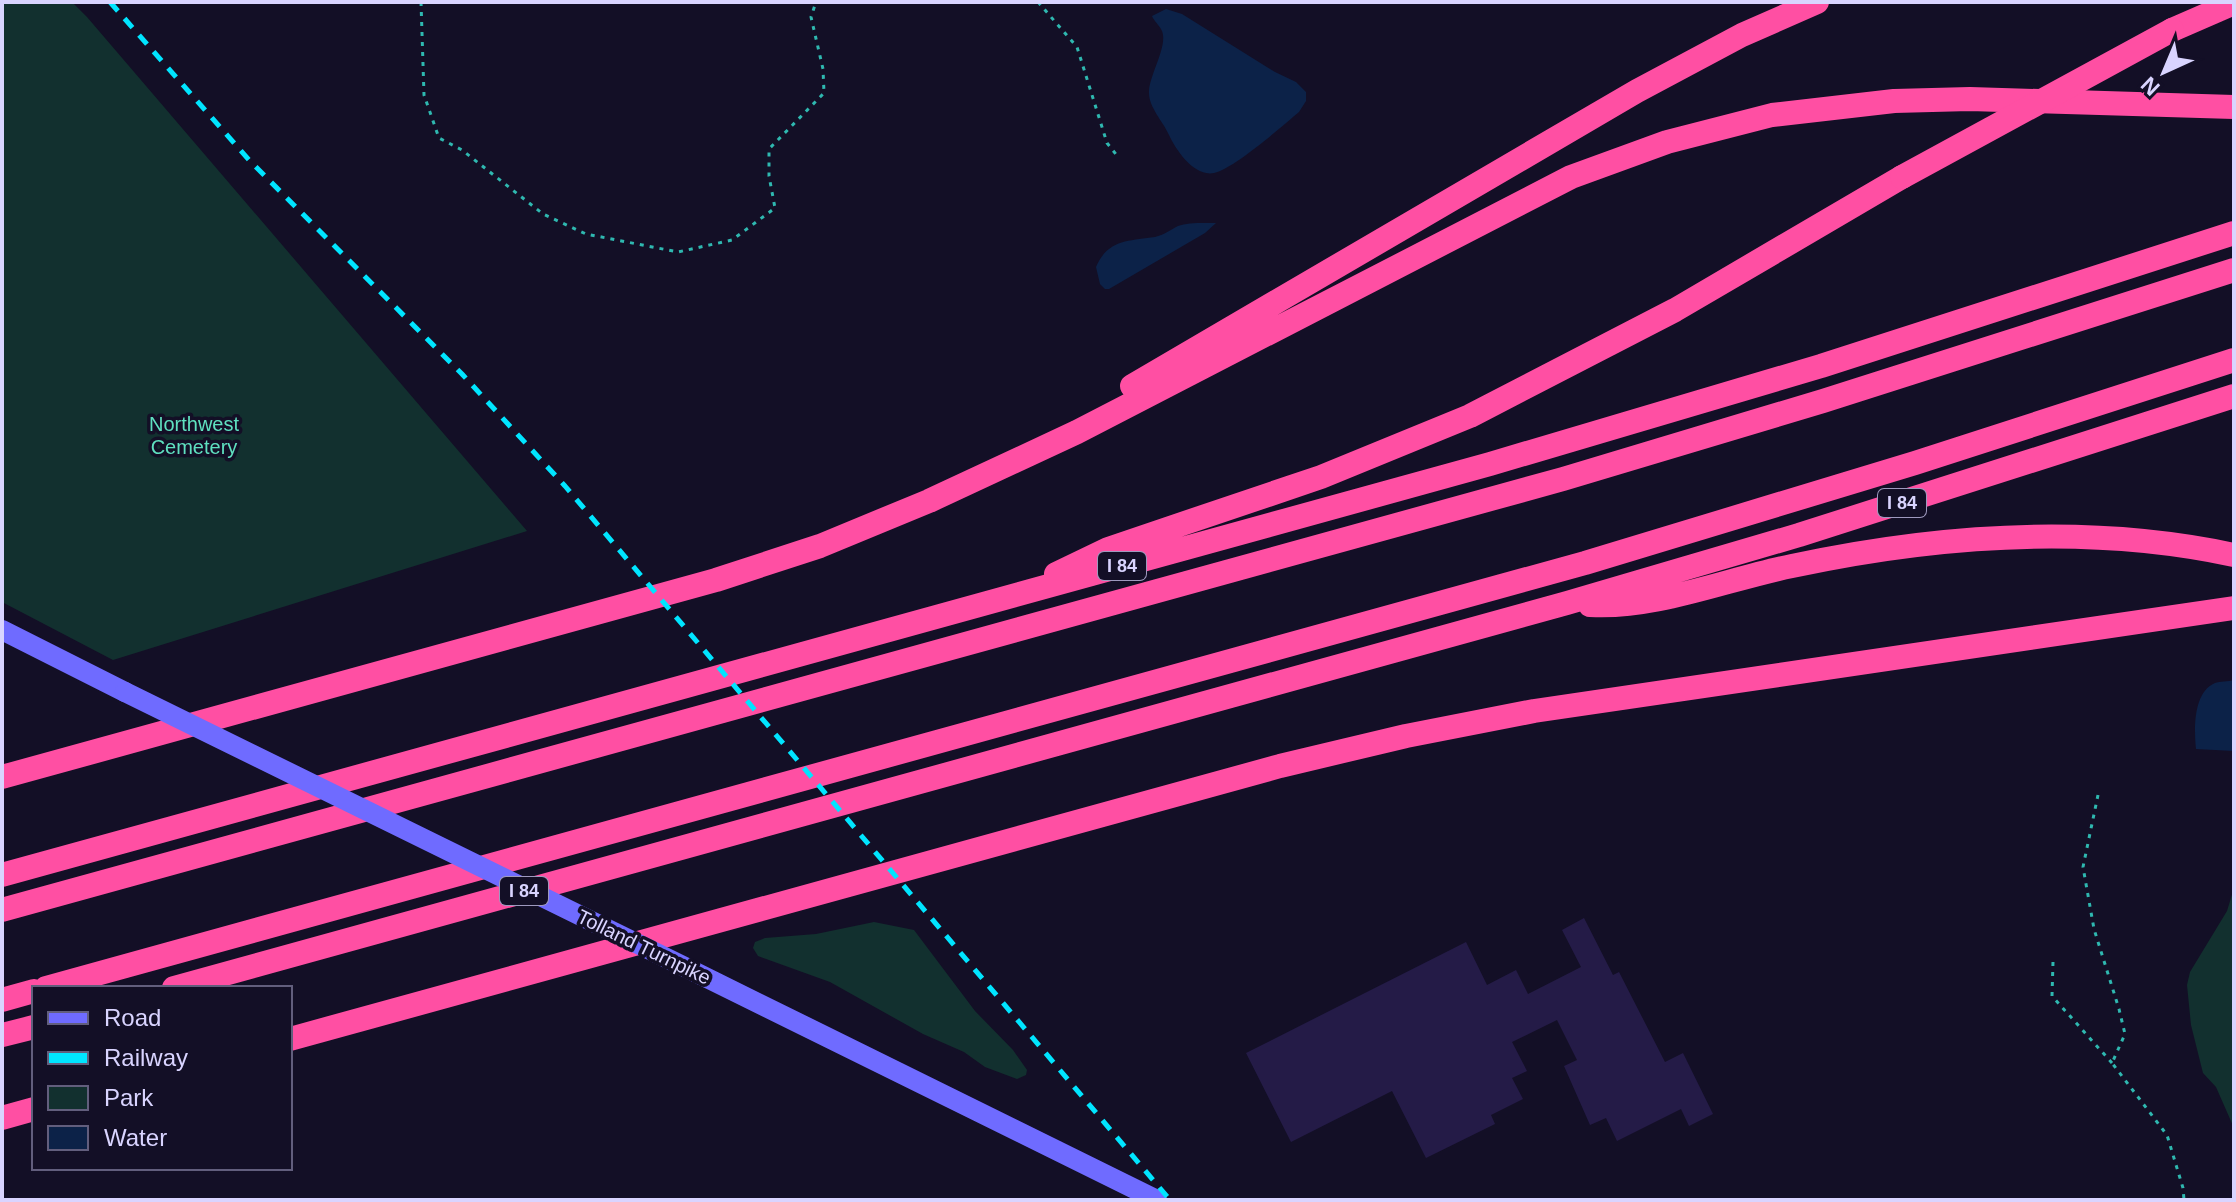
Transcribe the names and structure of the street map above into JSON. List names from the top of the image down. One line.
{"streets":{"highway":["I 84"],"main road":["Tolland Turnpike"]},"parks":["Northwest Cemetery"],"legend":["Road","Railway","Park","Water"],"north":"bottom left"}
